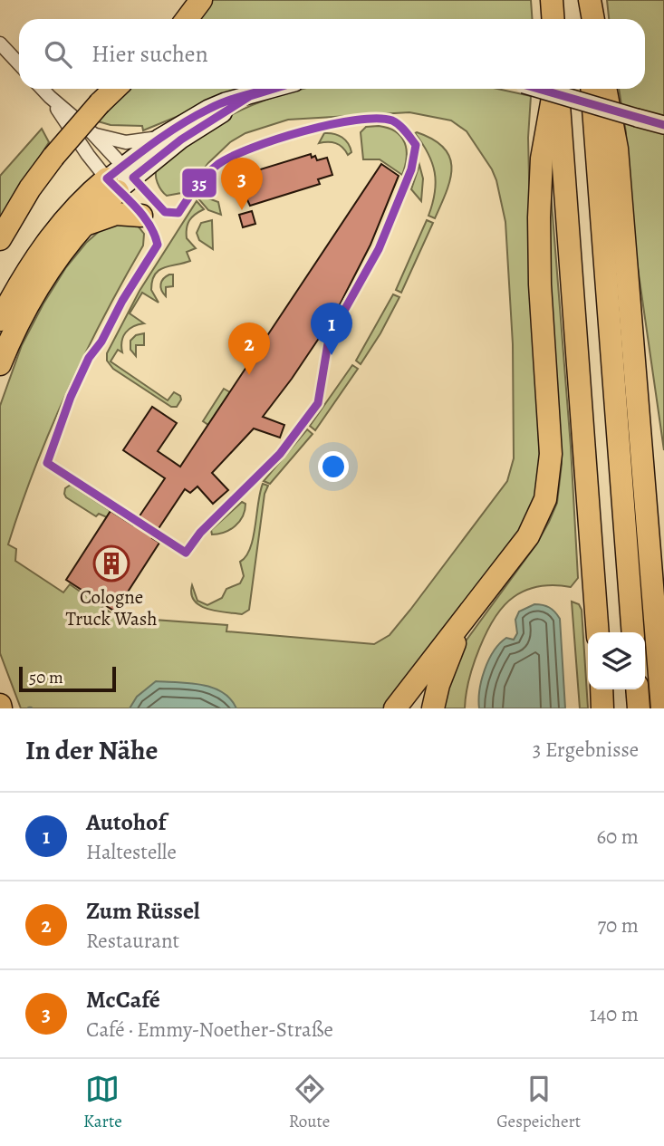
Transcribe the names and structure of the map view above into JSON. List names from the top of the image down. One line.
{"places":{"building":["Cologne Truck Wash"]},"lines":["transit line 35"],"scale_bar":"50 m","page":{"search":"Hier suchen","pins":["3","1","2"],"scale":"50 m","heading":["In der Nähe","3 Ergebnisse"],"list":[{"mark":"1","name":"Autohof","note":"Haltestelle","value":"60 m"},{"mark":"2","name":"Zum Rüssel","note":"Restaurant","value":"70 m"},{"mark":"3","name":"McCafé","note":"Café · Emmy-Noether-Straße","value":"140 m"}],"nav":["Karte","Route","Gespeichert"]}}
